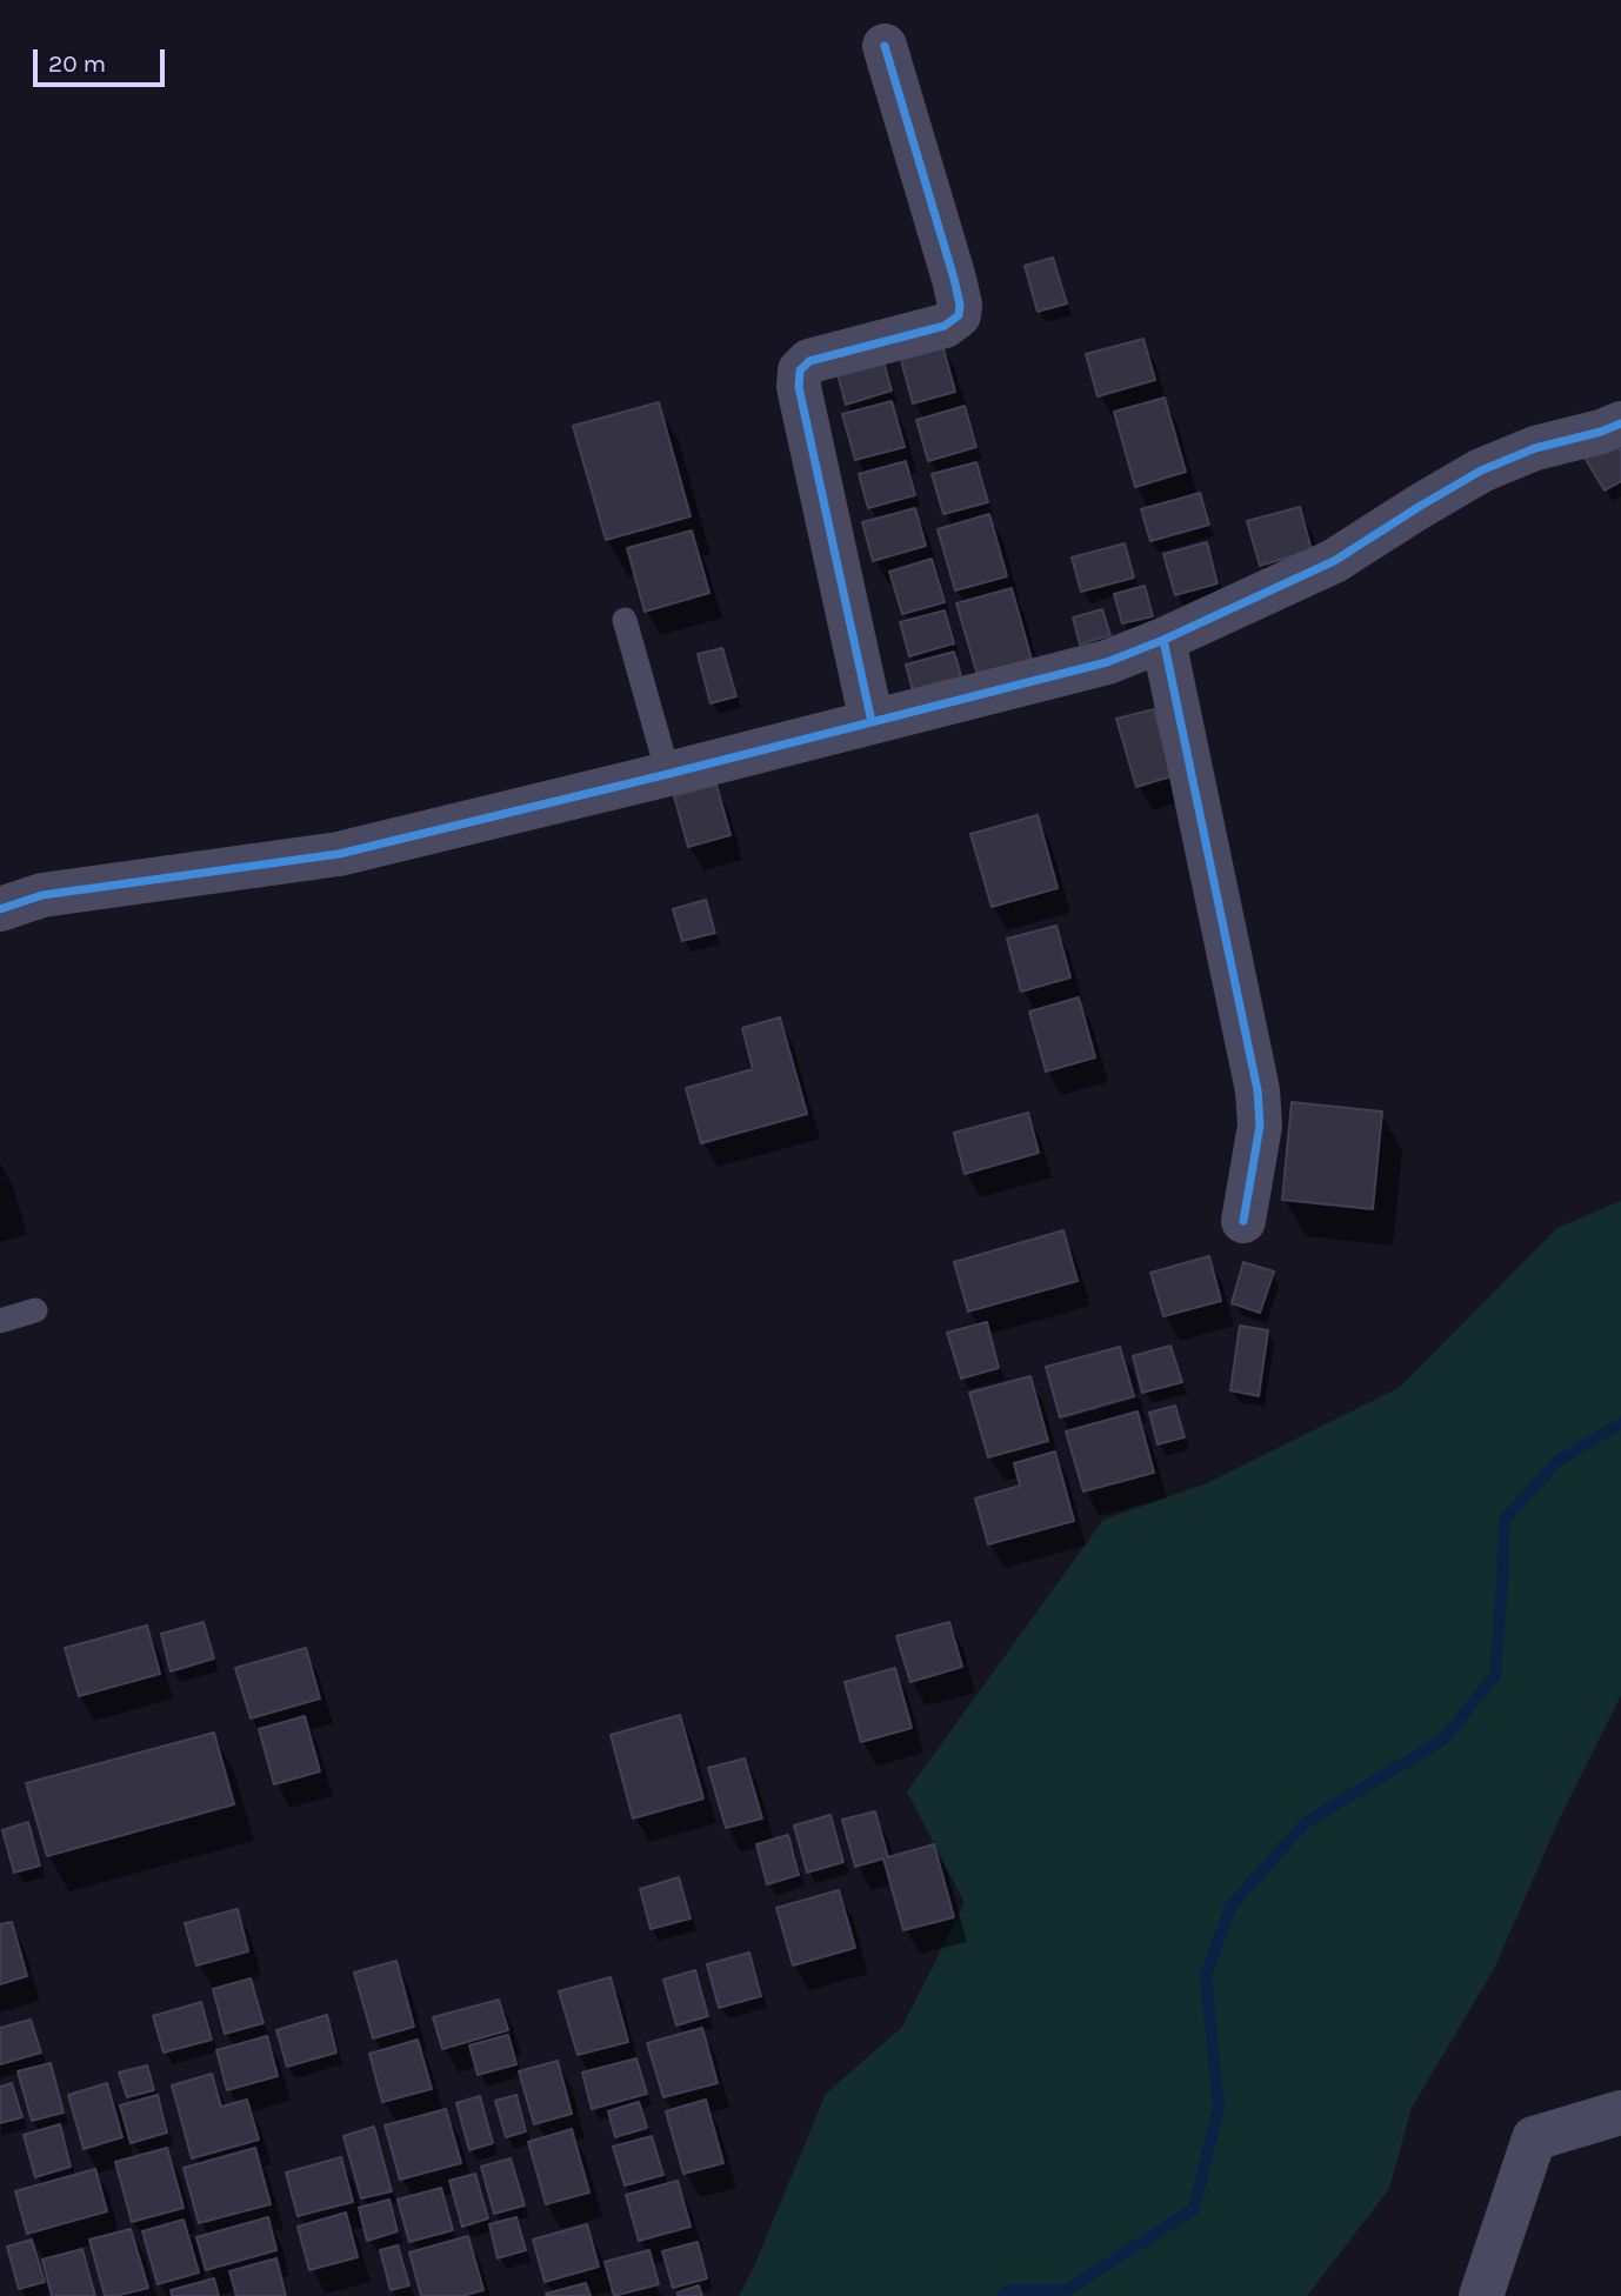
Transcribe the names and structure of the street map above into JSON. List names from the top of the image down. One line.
{"scale_bar":"20 m"}
